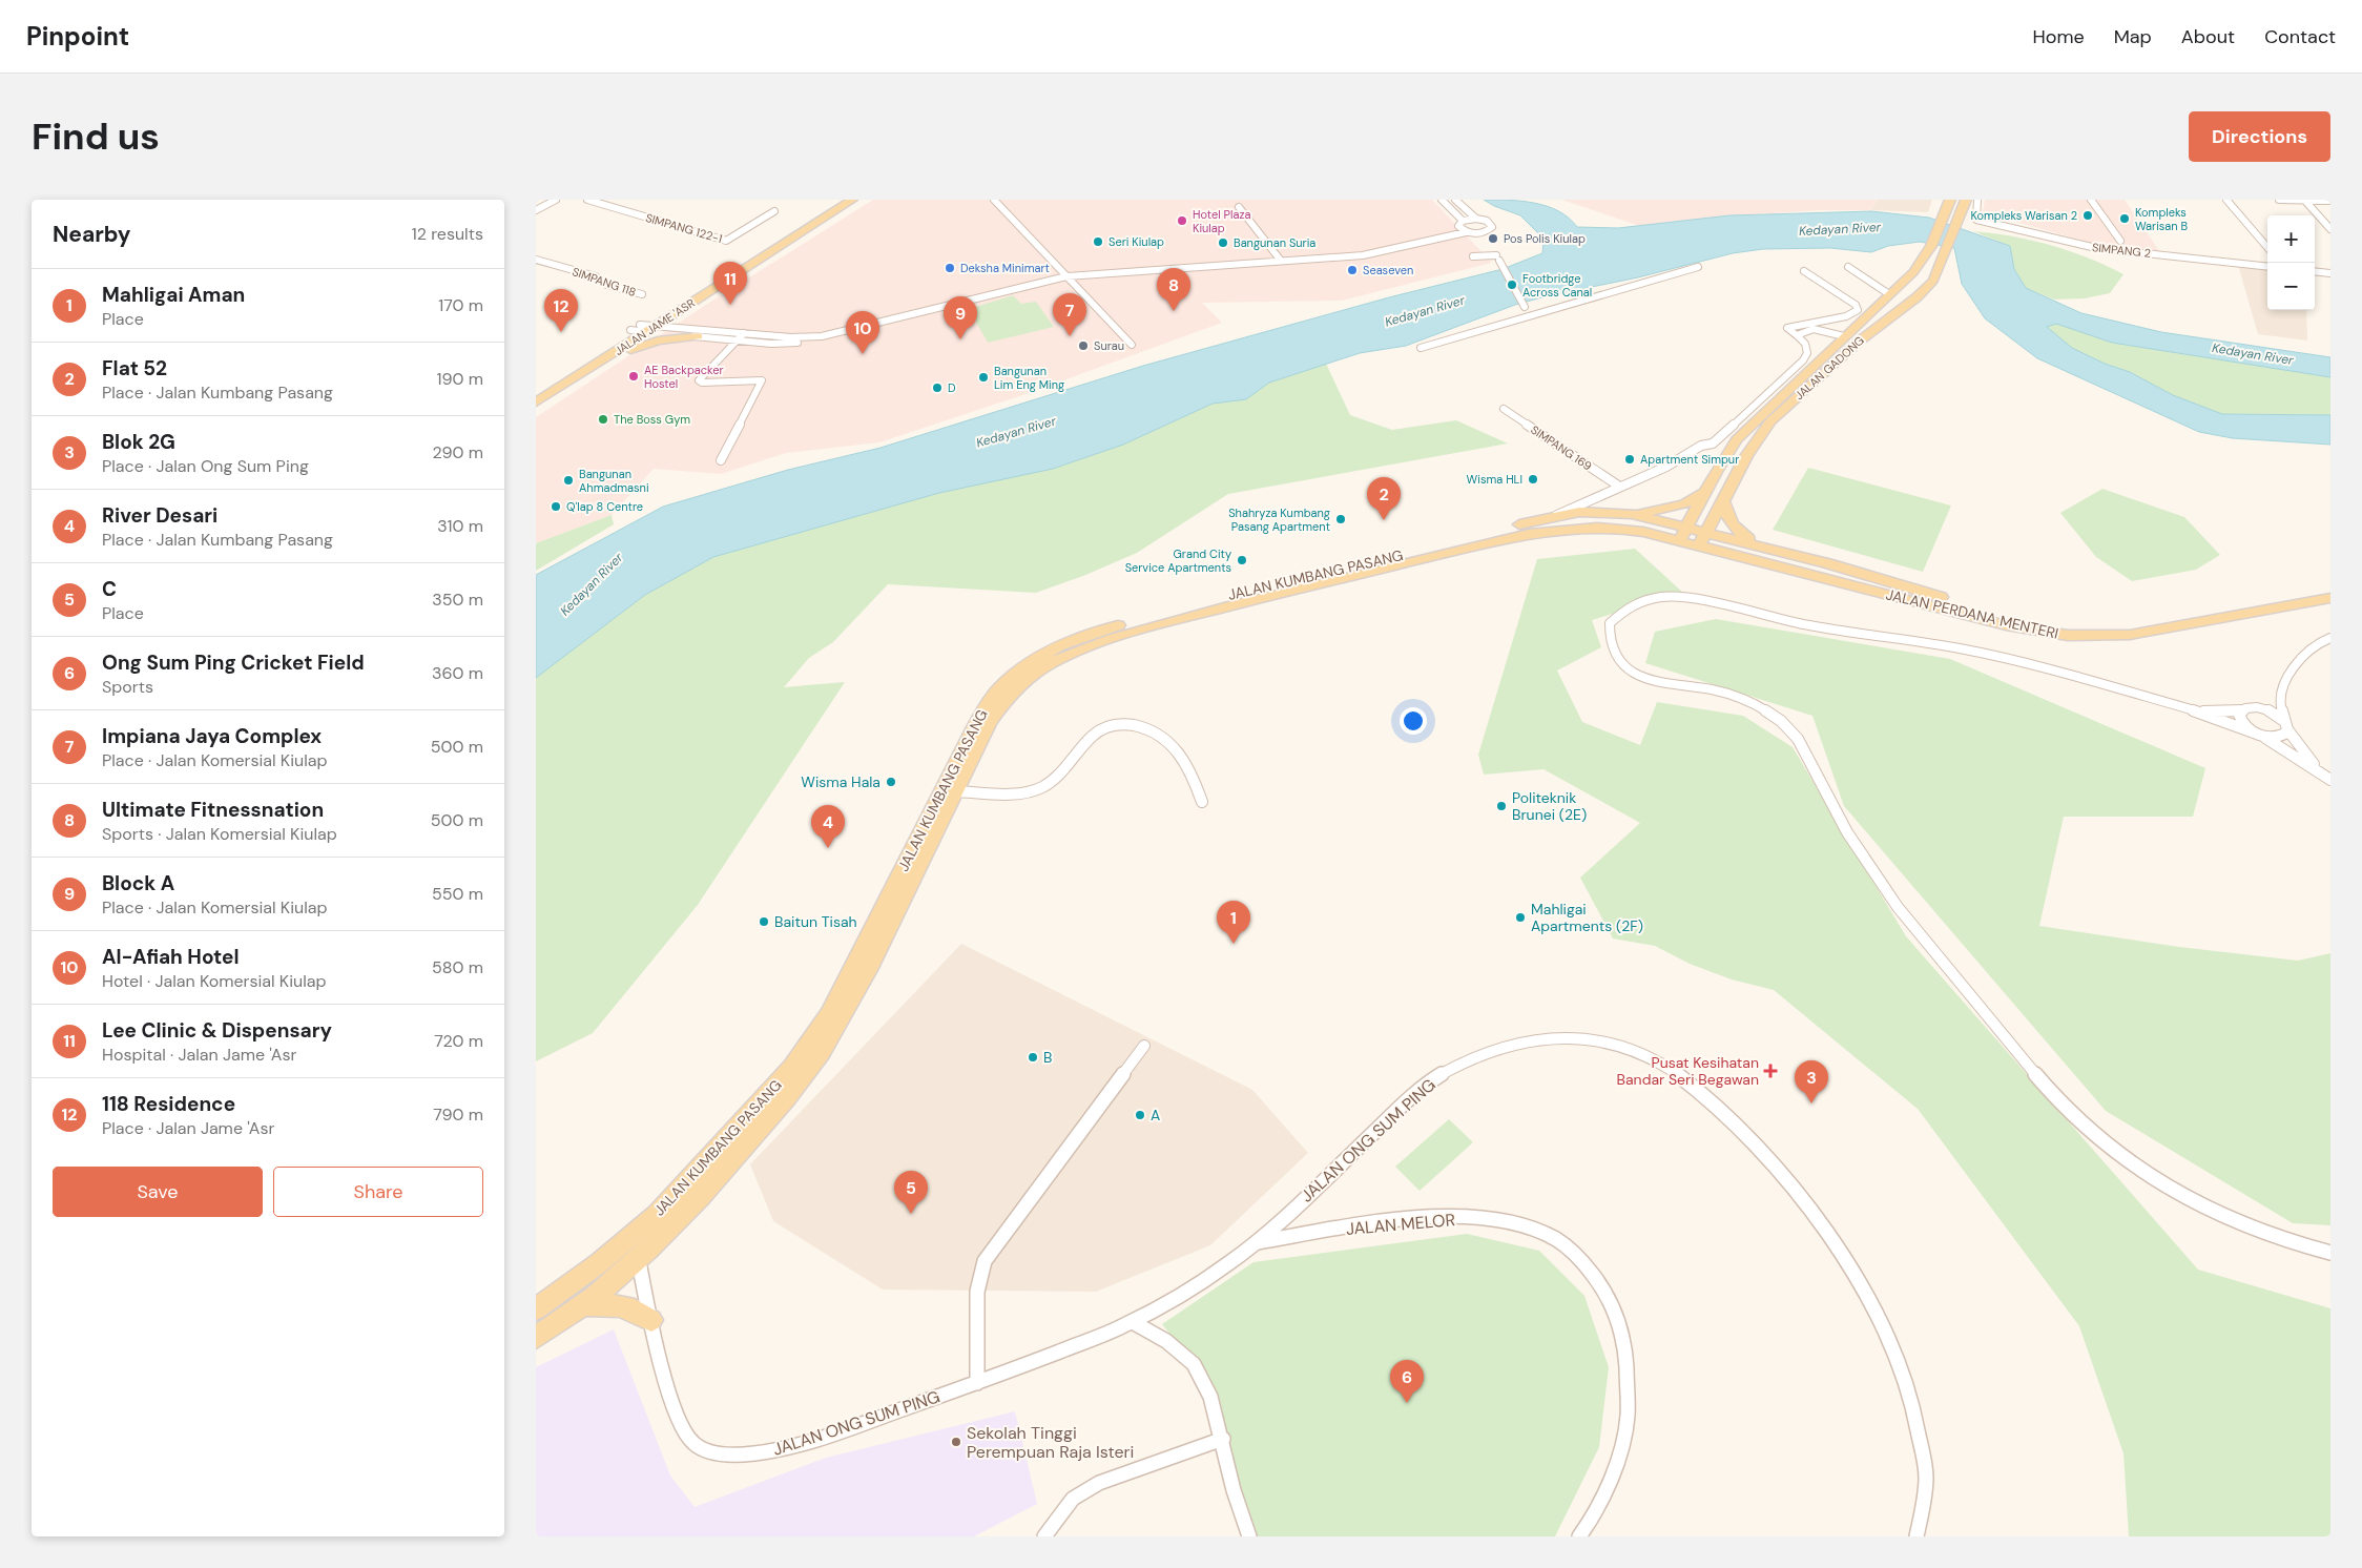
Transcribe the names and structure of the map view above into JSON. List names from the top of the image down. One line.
{"streets":{"main road":["JALAN JAME 'ASR","JALAN GADONG","JALAN KUMBANG PASANG","JALAN PERDANA MENTERI"],"street":["SIMPANG 122-1","SIMPANG 2","SIMPANG 118","SIMPANG 169","JALAN ONG SUM PING","JALAN MELOR"]},"crossings":[["JALAN GADONG","JALAN KUMBANG PASANG"],["JALAN GADONG","JALAN PERDANA MENTERI"],["JALAN KUMBANG PASANG","JALAN PERDANA MENTERI"],["JALAN KUMBANG PASANG","JALAN ONG SUM PING"],["JALAN ONG SUM PING","JALAN MELOR"]],"water":["Kedayan River"],"places":{"other":["Kompleks Warisan 2","Kompleks Warisan B","Hotel Plaza Kiulap","Pos Polis Kiulap","Seri Kiulap","Bangunan Suria","Deksha Minimart","Seaseven","Footbridge Across Canal","Surau","AE Backpacker Hostel","Bangunan Lim Eng Ming","D","The Boss Gym","Apartment Simpur","Wisma HLI","Bangunan Ahmadmasni","Q'lap 8 Centre","Shahryza Kumbang Pasang Apartment","Grand City Service Apartments","Wisma Hala","Politeknik Brunei (2E)","Mahligai Apartments (2F)","Baitun Tisah","B","A","Sekolah Tinggi Perempuan Raja Isteri"],"health":["Pusat Kesihatan Bandar Seri Begawan"]},"page":{"header":"Pinpoint","nav":["Home","Map","About","Contact"],"buttons":["Directions",["Save","Share"]],"title":"Find us","heading":["Nearby","12 results"],"map_buttons":["+","−"],"pins":["11","8","12","7","9","10","2","4","1","3","5","6"],"list":[{"mark":"1","name":"Mahligai Aman","note":"Place","value":"170 m"},{"mark":"2","name":"Flat 52","note":"Place · Jalan Kumbang Pasang","value":"190 m"},{"mark":"3","name":"Blok 2G","note":"Place · Jalan Ong Sum Ping","value":"290 m"},{"mark":"4","name":"River Desari","note":"Place · Jalan Kumbang Pasang","value":"310 m"},{"mark":"5","name":"C","note":"Place","value":"350 m"},{"mark":"6","name":"Ong Sum Ping Cricket Field","note":"Sports","value":"360 m"},{"mark":"7","name":"Impiana Jaya Complex","note":"Place · Jalan Komersial Kiulap","value":"500 m"},{"mark":"8","name":"Ultimate Fitnessnation","note":"Sports · Jalan Komersial Kiulap","value":"500 m"},{"mark":"9","name":"Block A","note":"Place · Jalan Komersial Kiulap","value":"550 m"},{"mark":"10","name":"Al-Afiah Hotel","note":"Hotel · Jalan Komersial Kiulap","value":"580 m"},{"mark":"11","name":"Lee Clinic & Dispensary","note":"Hospital · Jalan Jame 'Asr","value":"720 m"},{"mark":"12","name":"118 Residence","note":"Place · Jalan Jame 'Asr","value":"790 m"}]}}
